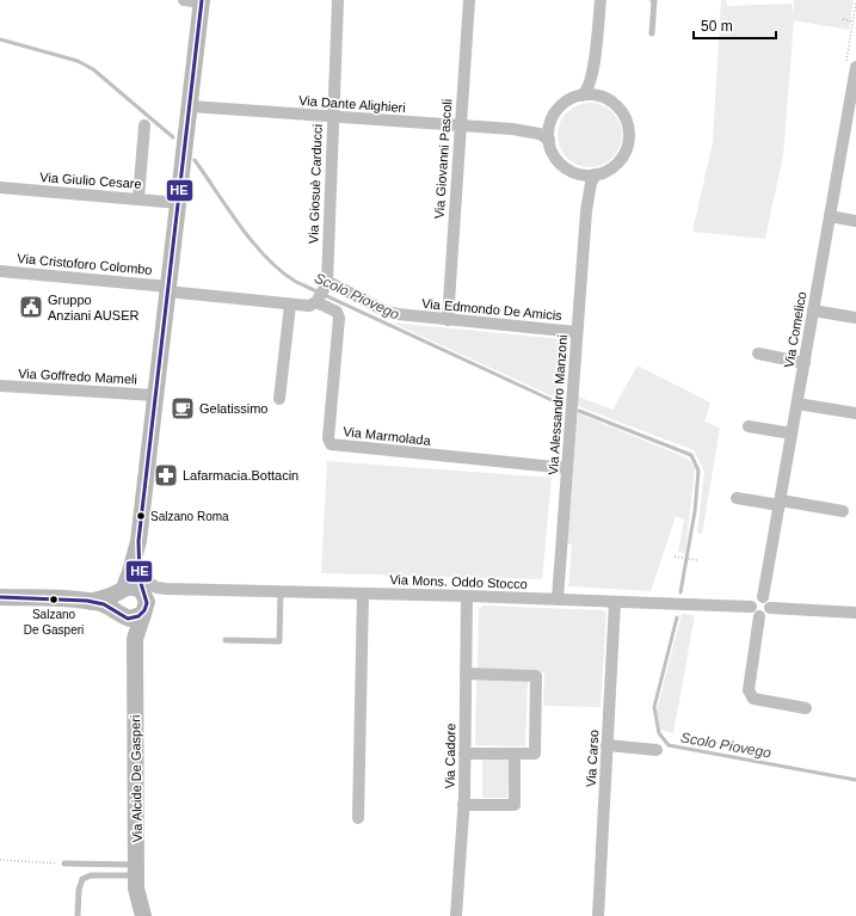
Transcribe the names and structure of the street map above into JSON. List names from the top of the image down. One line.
{"streets":{"street":["Via Dante Alighieri","Via Giovanni Pascoli","Via Giulio Cesare","Via Giosuè Carducci","Via Cristoforo Colombo","Via Edmondo De Amicis","Via Comelico","Via Goffredo Mameli","Via Alessandro Manzoni","Via Marmolada","Via Mons. Oddo Stocco","Via Cadore","Via Carso","Via Alcide De Gasperi"]},"crossings":[["Via Dante Alighieri","Via Giovanni Pascoli"],["Via Dante Alighieri","Via Giosuè Carducci"],["Via Giovanni Pascoli","Via Edmondo De Amicis"],["Via Giosuè Carducci","Via Edmondo De Amicis"],["Via Giosuè Carducci","Via Marmolada"],["Via Cristoforo Colombo","Via Edmondo De Amicis"],["Via Edmondo De Amicis","Via Alessandro Manzoni"],["Via Edmondo De Amicis","Via Marmolada"],["Via Comelico","Via Mons. Oddo Stocco"],["Via Alessandro Manzoni","Via Marmolada"],["Via Alessandro Manzoni","Via Mons. Oddo Stocco"],["Via Mons. Oddo Stocco","Via Cadore"],["Via Mons. Oddo Stocco","Via Carso"],["Via Mons. Oddo Stocco","Via Alcide De Gasperi"]],"water":["Scolo Piovego"],"places":{"public building":["Gruppo Anziani AUSER"],"cafe":["Gelatissimo"],"pharmacy":["Lafarmacia.Bottacin"],"other":["Salzano Roma","Salzano De Gasperi"]},"lines":["transit line HE"],"scale_bar":"50 m"}
